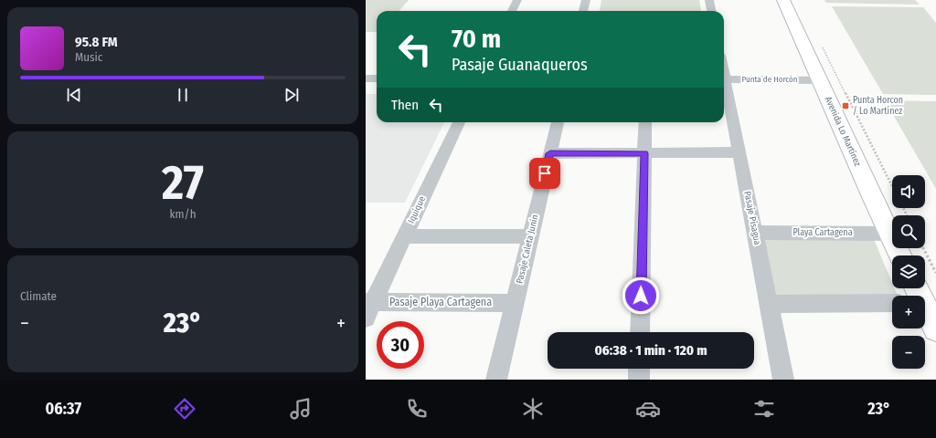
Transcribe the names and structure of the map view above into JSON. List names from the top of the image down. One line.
{"streets":{"main road":["Avenida Lo Martínez"],"street":["Punta de Horcón","Iquique","Pasaje Pisagua","Playa Cartagena","Pasaje Caleta Junín","Pasaje Playa Cartagena"]},"crossings":[["Punta de Horcón","Avenida Lo Martínez"],["Avenida Lo Martínez","Playa Cartagena"],["Iquique","Pasaje Playa Cartagena"],["Pasaje Pisagua","Playa Cartagena"],["Pasaje Caleta Junín","Pasaje Playa Cartagena"]],"places":{"transit":["Punta Horcon / Lo Martínez"]},"page":{"turn":["70 m","Pasaje Guanaqueros"],"song":["95.8 FM","Music"],"then":"Then","tile":[["27","km/h"],"Climate"],"map_buttons":["+","−"],"heat":["−","23°","+"],"limit":"30","trip":"06:38 · 1 min · 120 m","tabs":["06:37","23°"]}}
